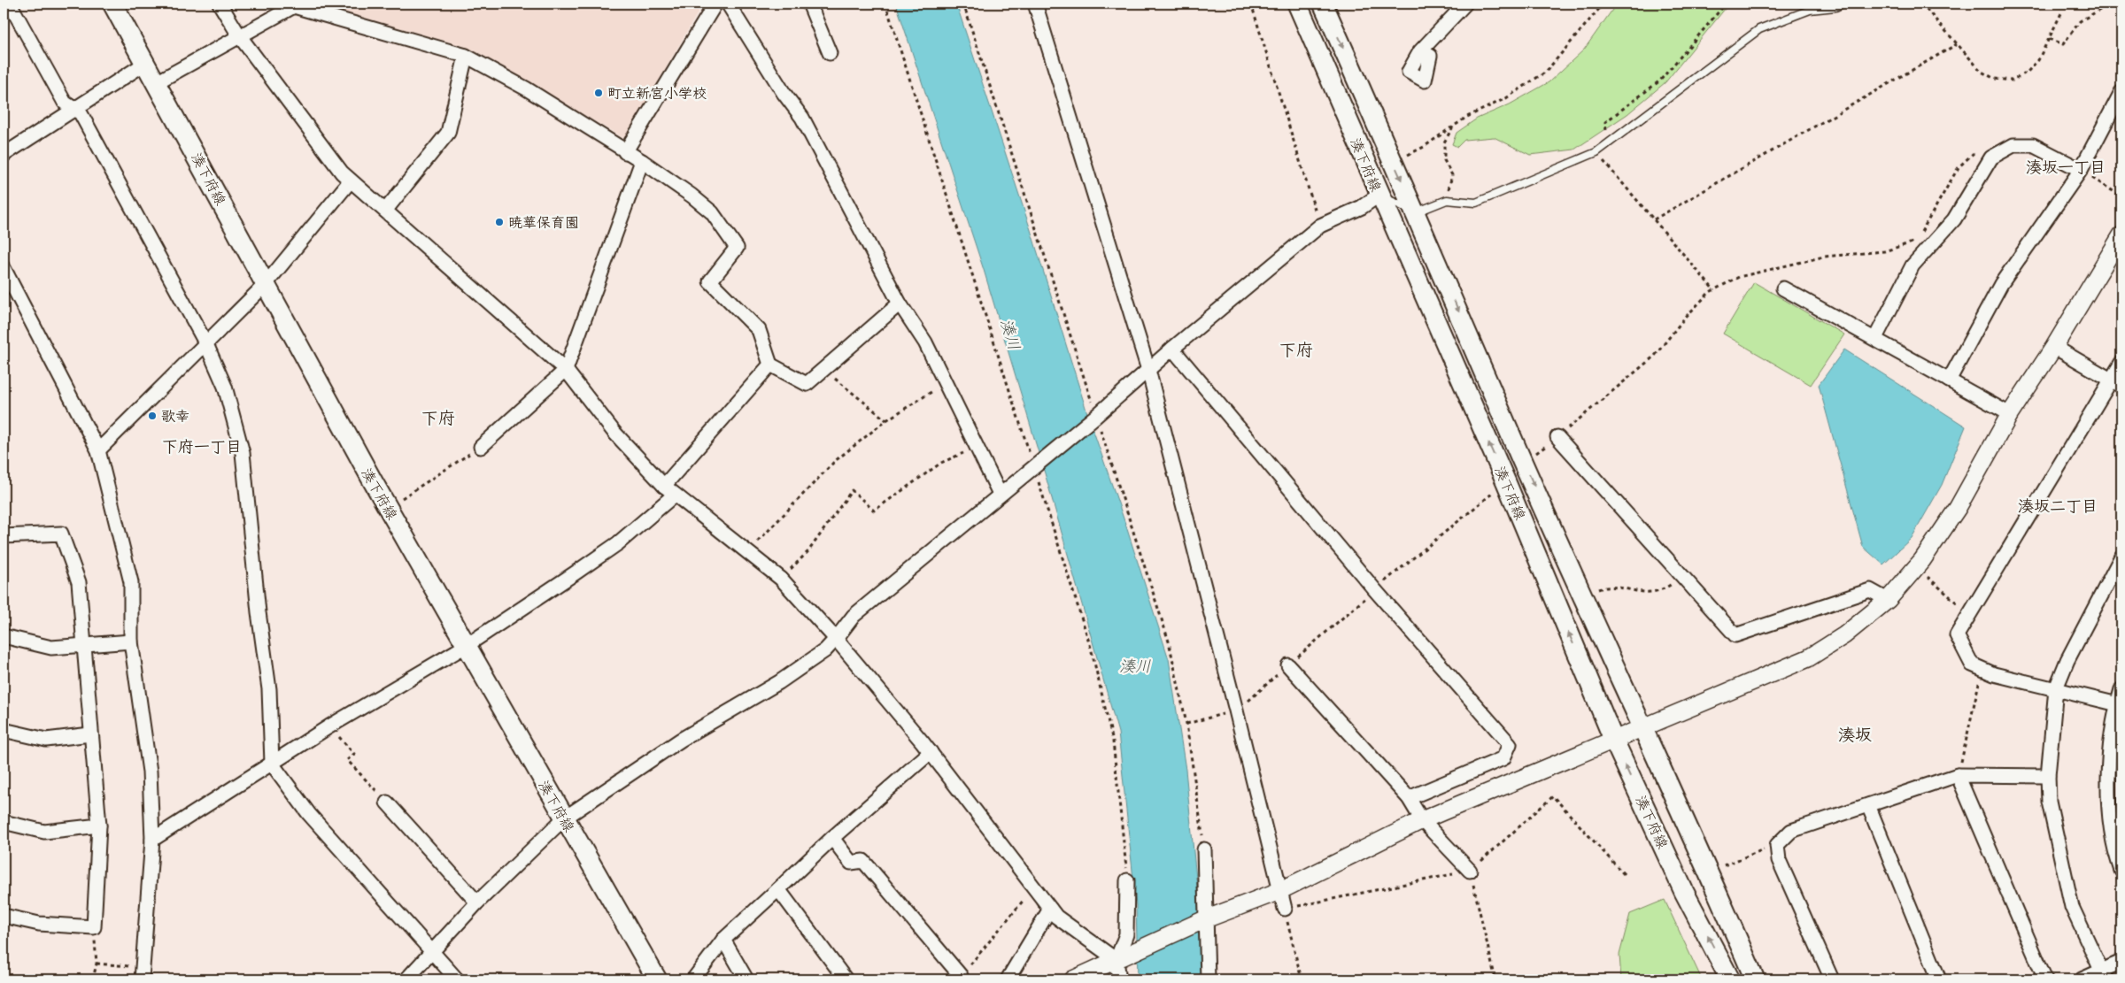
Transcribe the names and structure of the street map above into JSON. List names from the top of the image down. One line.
{"streets":{"main road":["湊下府線"]},"districts":["湊坂一丁目","下府","下府","下府一丁目","湊坂二丁目","湊坂"],"water":["湊川"],"places":["町立新宮小学校","暁華保育園","歌幸"]}
